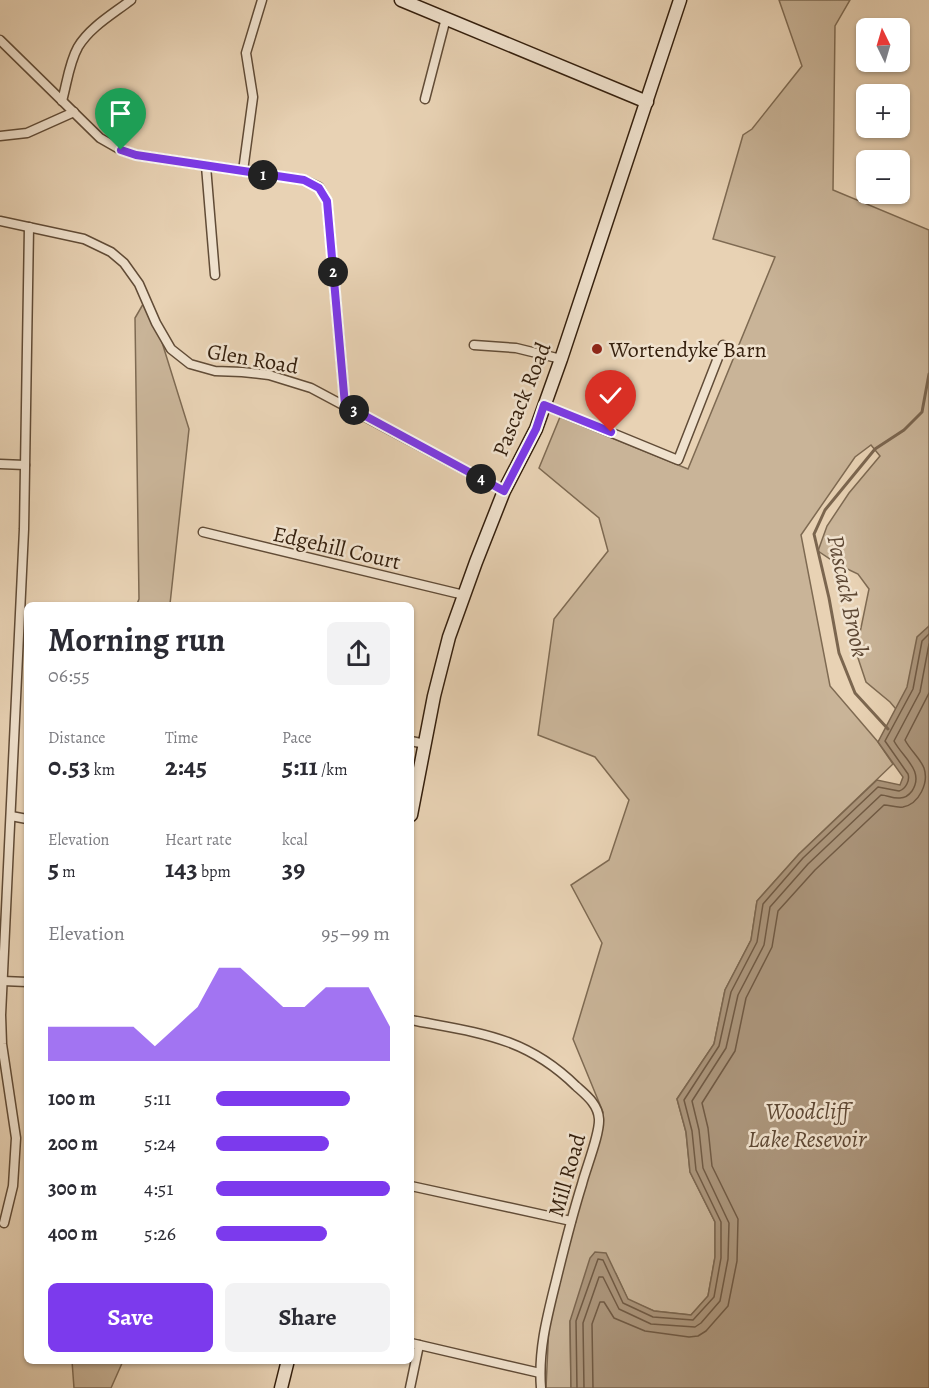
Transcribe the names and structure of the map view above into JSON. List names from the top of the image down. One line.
{"streets":{"street":["Glen Road","Pascack Road","Edgehill Court","Mill Road"]},"crossings":[["Glen Road","Pascack Road"],["Pascack Road","Edgehill Court"]],"water":["Pascack Brook","Woodcliff Lake Resevoir"],"places":["Wortendyke Barn"],"north":"top","page":{"map_buttons":["+","−"],"pins":["1","2","3","4"],"heading":["Morning run","06:55"],"stats":[["Distance","0.53 km"],["Time","2:45"],["Pace","5:11 /km"],["Elevation","5 m"],["Heart rate","143 bpm"],["kcal","39"]],"chart":["Elevation","95–99 m"],"list":[{"name":"100 m","note":"5:11"},{"name":"200 m","note":"5:24"},{"name":"300 m","note":"4:51"},{"name":"400 m","note":"5:26"}],"buttons":["Save","Share"]}}
